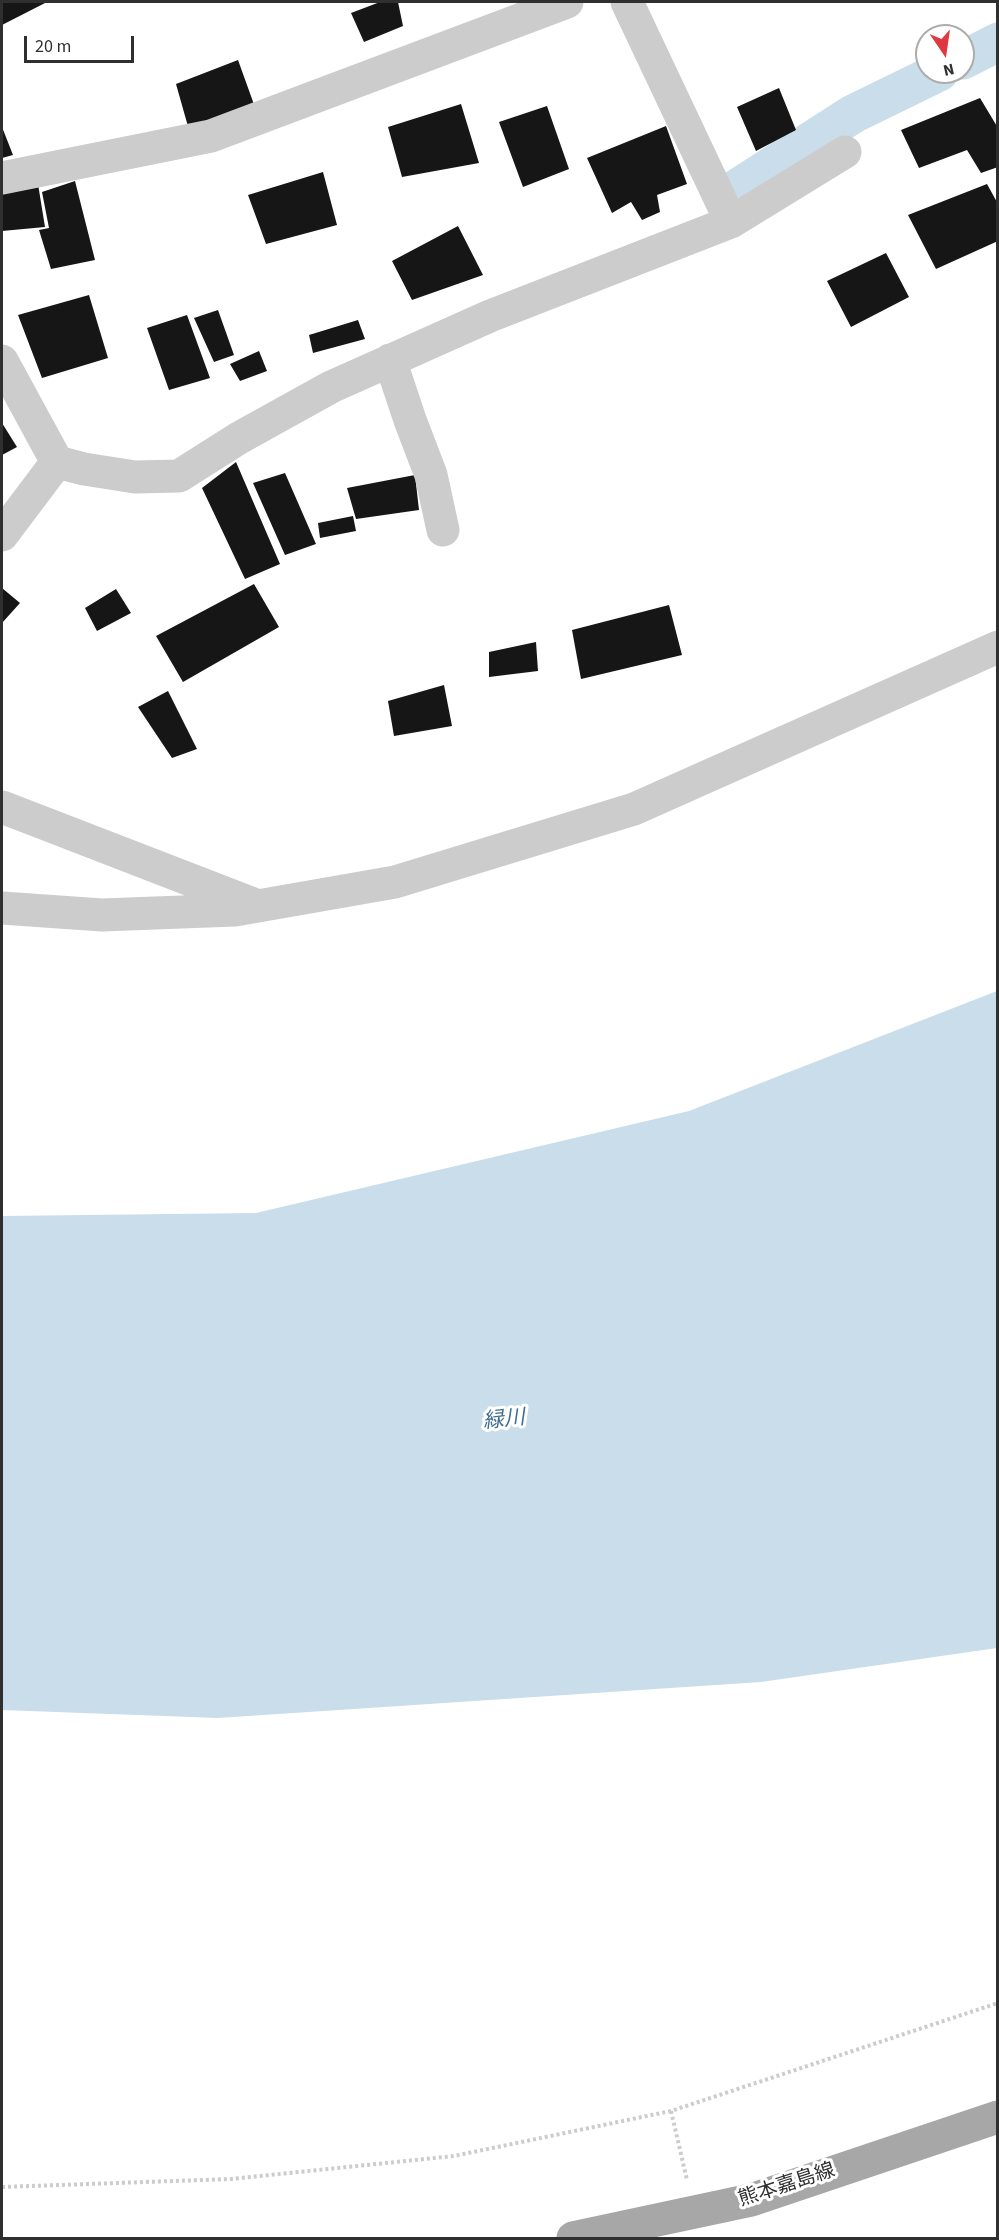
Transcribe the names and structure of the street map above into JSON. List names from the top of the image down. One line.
{"streets":{"main road":["熊本嘉島線"]},"water":["緑川"],"scale_bar":"20 m","north":"bottom"}
